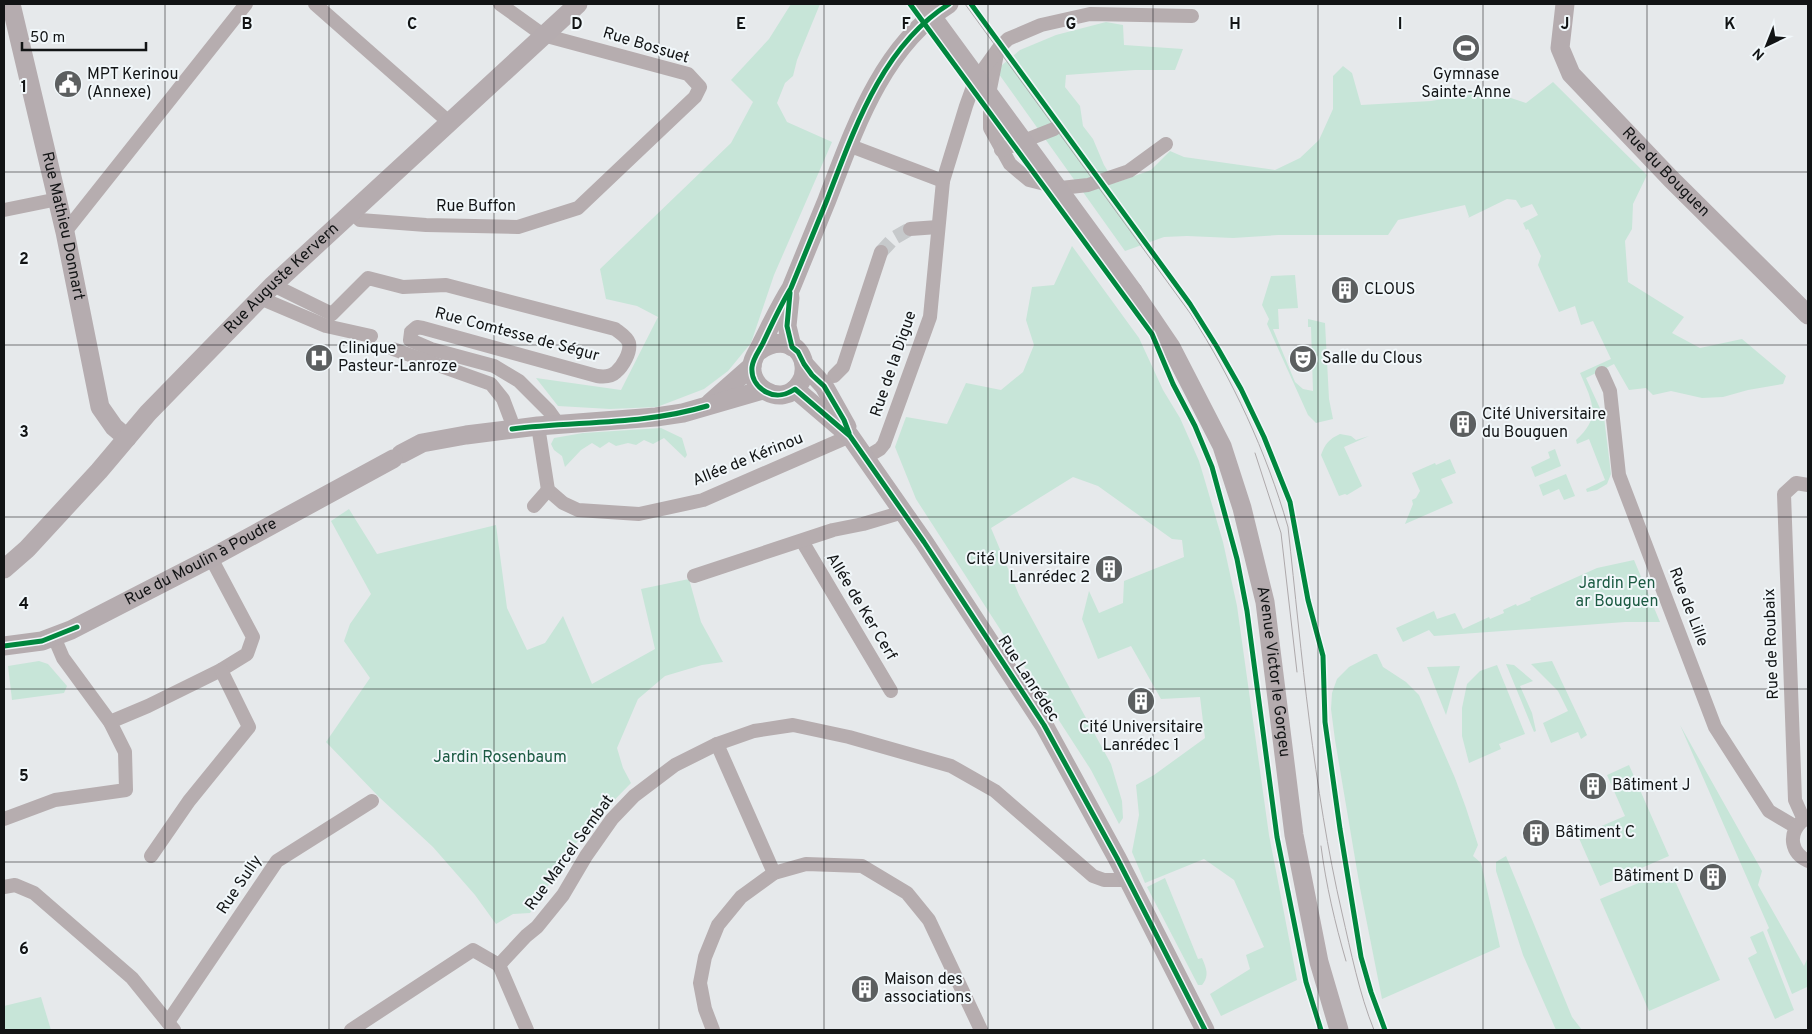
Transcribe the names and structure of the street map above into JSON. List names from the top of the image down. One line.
{"streets":{"street":["Rue Bossuet","Rue du Bouguen","Rue Buffon","Rue Mathieu Donnart","Rue Auguste Kervern","Rue Comtesse de Ségur","Rue de la Digue","Allée de Kérinou","Rue du Moulin à Poudre","Allée de Ker Cerf","Rue de Lille","Rue de Roubaix","Avenue Victor le Gorgeu","Rue Lanrédec","Rue Marcel Sembat","Rue Sully"]},"crossings":[["Rue Bossuet","Rue Buffon"],["Rue Bossuet","Rue Auguste Kervern"],["Rue Buffon","Rue Auguste Kervern"],["Rue Mathieu Donnart","Rue Auguste Kervern"],["Rue Auguste Kervern","Rue Comtesse de Ségur"],["Rue Comtesse de Ségur","Rue du Moulin à Poudre"],["Rue de la Digue","Rue Lanrédec"],["Allée de Kérinou","Rue Lanrédec"],["Rue du Moulin à Poudre","Rue Lanrédec"],["Allée de Ker Cerf","Rue Lanrédec"],["Rue de Lille","Rue de Roubaix"],["Rue Lanrédec","Rue Marcel Sembat"]],"parks":["Jardin Pen ar Bouguen","Jardin Rosenbaum"],"places":{"sports":["Gymnase Sainte-Anne"],"public building":["MPT Kerinou (Annexe)"],"building":["CLOUS","Cité Universitaire du Bouguen","Cité Universitaire Lanrédec 2","Cité Universitaire Lanrédec 1","Bâtiment J","Bâtiment C","Bâtiment D","Maison des associations"],"hospital":["Clinique Pasteur-Lanroze"],"theatre":["Salle du Clous"]},"scale_bar":"50 m","north":"bottom left","grid":{"columns":["B","C","D","E","F","G","H","I","J","K"],"rows":["1","2","3","4","5","6"]}}
